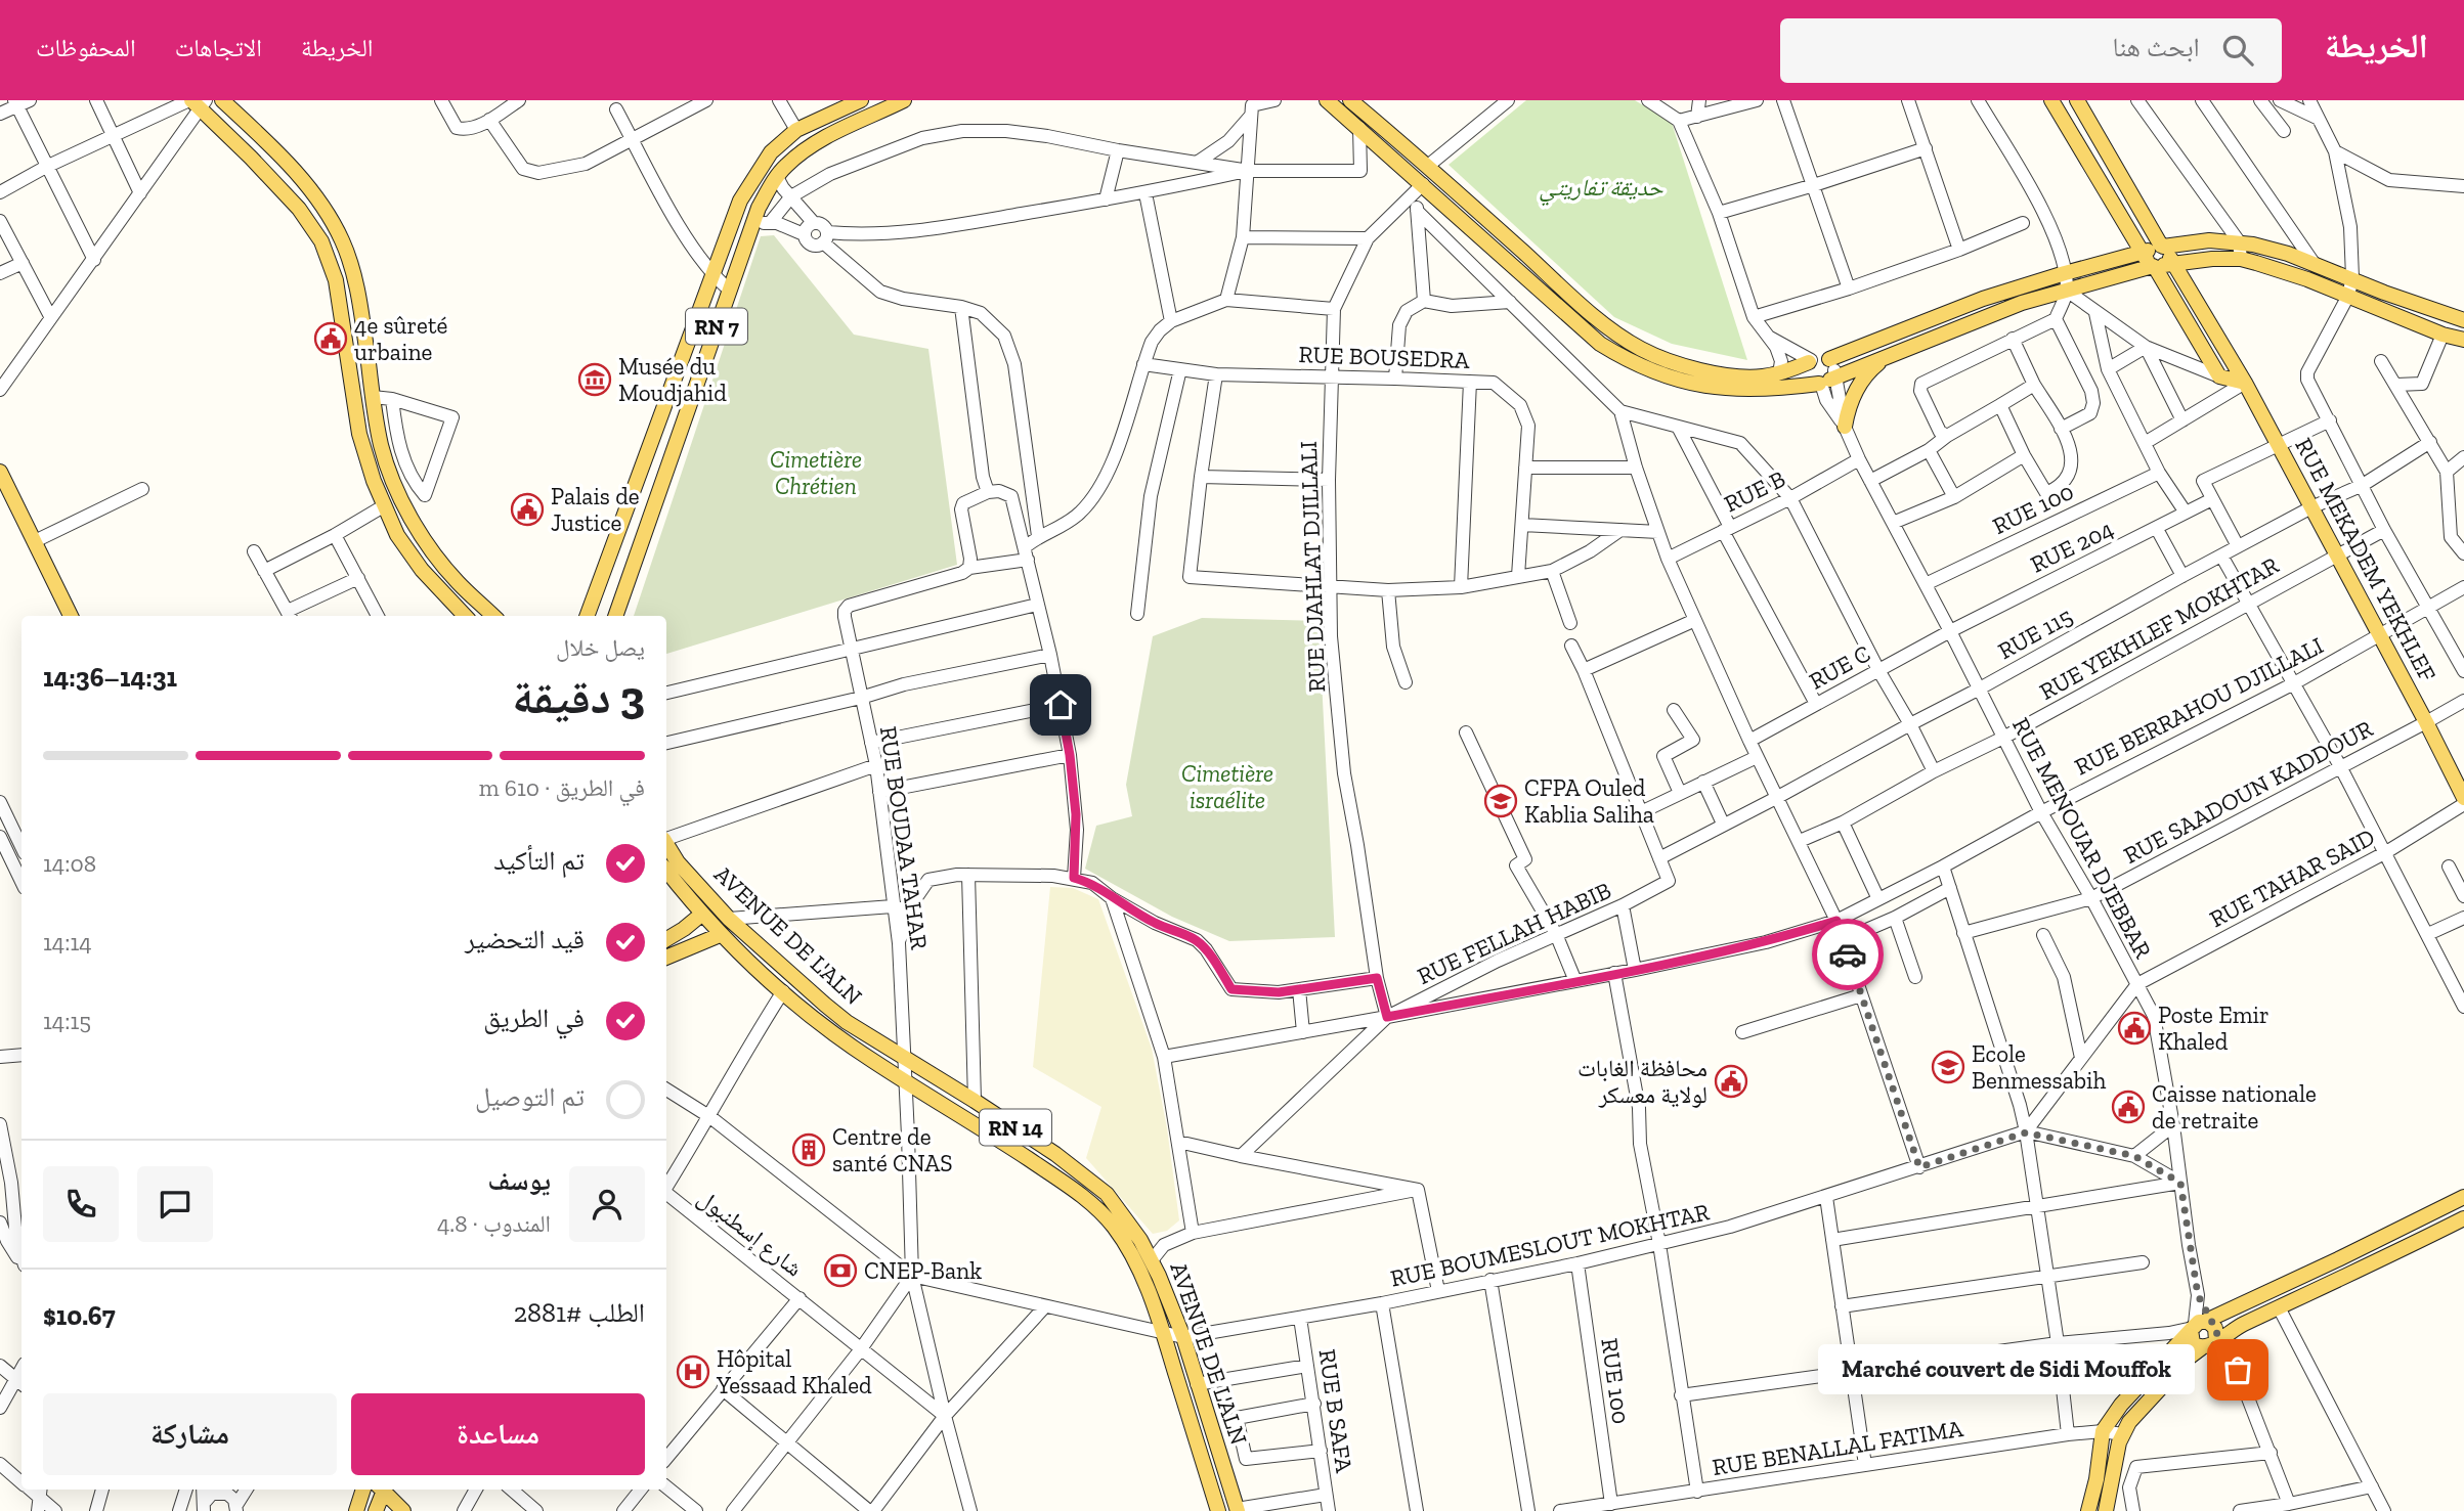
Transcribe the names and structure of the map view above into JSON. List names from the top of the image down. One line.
{"streets":{"main road":["RN 7","RUE MEKADEM YEKHLEF","AVENUE DE L'ALN","RN 14"],"street":["RUE BOUSEDRA","RUE B","RUE 100","RUE 204","RUE DJAHLAT DJILLALI","RUE YEKHLEF MOKHTAR","RUE 115","RUE C","RUE BERRAHOU DJILLALI","RUE SAADOUN KADDOUR","RUE BOUDAA TAHAR","RUE MENOUAR DJEBBAR","RUE TAHAR SAID","RUE FELLAH HABIB","شارع إسطنبول","RUE BOUMESLOUT MOKHTAR","RUE B SAFA","RUE BENALLAL FATIMA"]},"crossings":[["RUE BOUSEDRA","RUE DJAHLAT DJILLALI"],["RUE B","RUE MENOUAR DJEBBAR"],["RUE 100","RUE MENOUAR DJEBBAR"],["RUE 100","RUE BOUMESLOUT MOKHTAR"],["RUE 100","RUE BENALLAL FATIMA"],["RUE 204","RUE C"],["RUE 204","RUE MENOUAR DJEBBAR"],["RUE MEKADEM YEKHLEF","RUE YEKHLEF MOKHTAR"],["RUE MEKADEM YEKHLEF","RUE 115"],["RUE MEKADEM YEKHLEF","RUE BERRAHOU DJILLALI"],["RUE MEKADEM YEKHLEF","RUE SAADOUN KADDOUR"],["RUE DJAHLAT DJILLALI","RUE BERRAHOU DJILLALI"],["RUE DJAHLAT DJILLALI","RUE FELLAH HABIB"],["RUE YEKHLEF MOKHTAR","RUE MENOUAR DJEBBAR"],["RUE 115","RUE MENOUAR DJEBBAR"],["RUE 115","RUE FELLAH HABIB"],["RUE C","RUE MENOUAR DJEBBAR"],["RUE BERRAHOU DJILLALI","RUE MENOUAR DJEBBAR"],["RUE BERRAHOU DJILLALI","RUE FELLAH HABIB"],["RUE SAADOUN KADDOUR","RUE MENOUAR DJEBBAR"],["RUE BOUDAA TAHAR","AVENUE DE L'ALN"],["RUE BOUDAA TAHAR","شارع إسطنبول"],["RUE BOUDAA TAHAR","RUE BOUMESLOUT MOKHTAR"],["RUE MENOUAR DJEBBAR","RUE TAHAR SAID"],["AVENUE DE L'ALN","RUE BOUMESLOUT MOKHTAR"],["RUE BOUMESLOUT MOKHTAR","RUE B SAFA"]],"parks":["حديقة تفاريتي","Cimetière Chrétien","Cimetière israélite"],"places":{"public building":["4e sûreté urbaine","Palais de Justice","Poste Emir Khaled","محافظة الغابات لولاية معسكر","Caisse nationale de retraite"],"museum":["Musée du Moudjahid"],"school or university":["CFPA Ouled Kablia Saliha","Ecole Benmessabih"],"building":["Centre de santé CNAS"],"bank":["CNEP-Bank"],"other":["Marché couvert de Sidi Mouffok"],"hospital":["Hôpital Yessaad Khaled"]},"page":{"header":"الخريطة","search":"ابحث هنا","nav":["الخريطة","الاتجاهات","المحفوظات"],"heading":["3 دقيقة","يصل خلال","14:31–14:36"],"panel":["يوسف","المندوب · 4.8","الطلب #2881","$10.67"],"bar":"في الطريق · 610 m","list":[["تم التأكيد","14:08"],["قيد التحضير","14:14"],["في الطريق","14:15"],"تم التوصيل"],"bubble":"Marché couvert de Sidi Mouffok","buttons":["مساعدة","مشاركة"]}}
